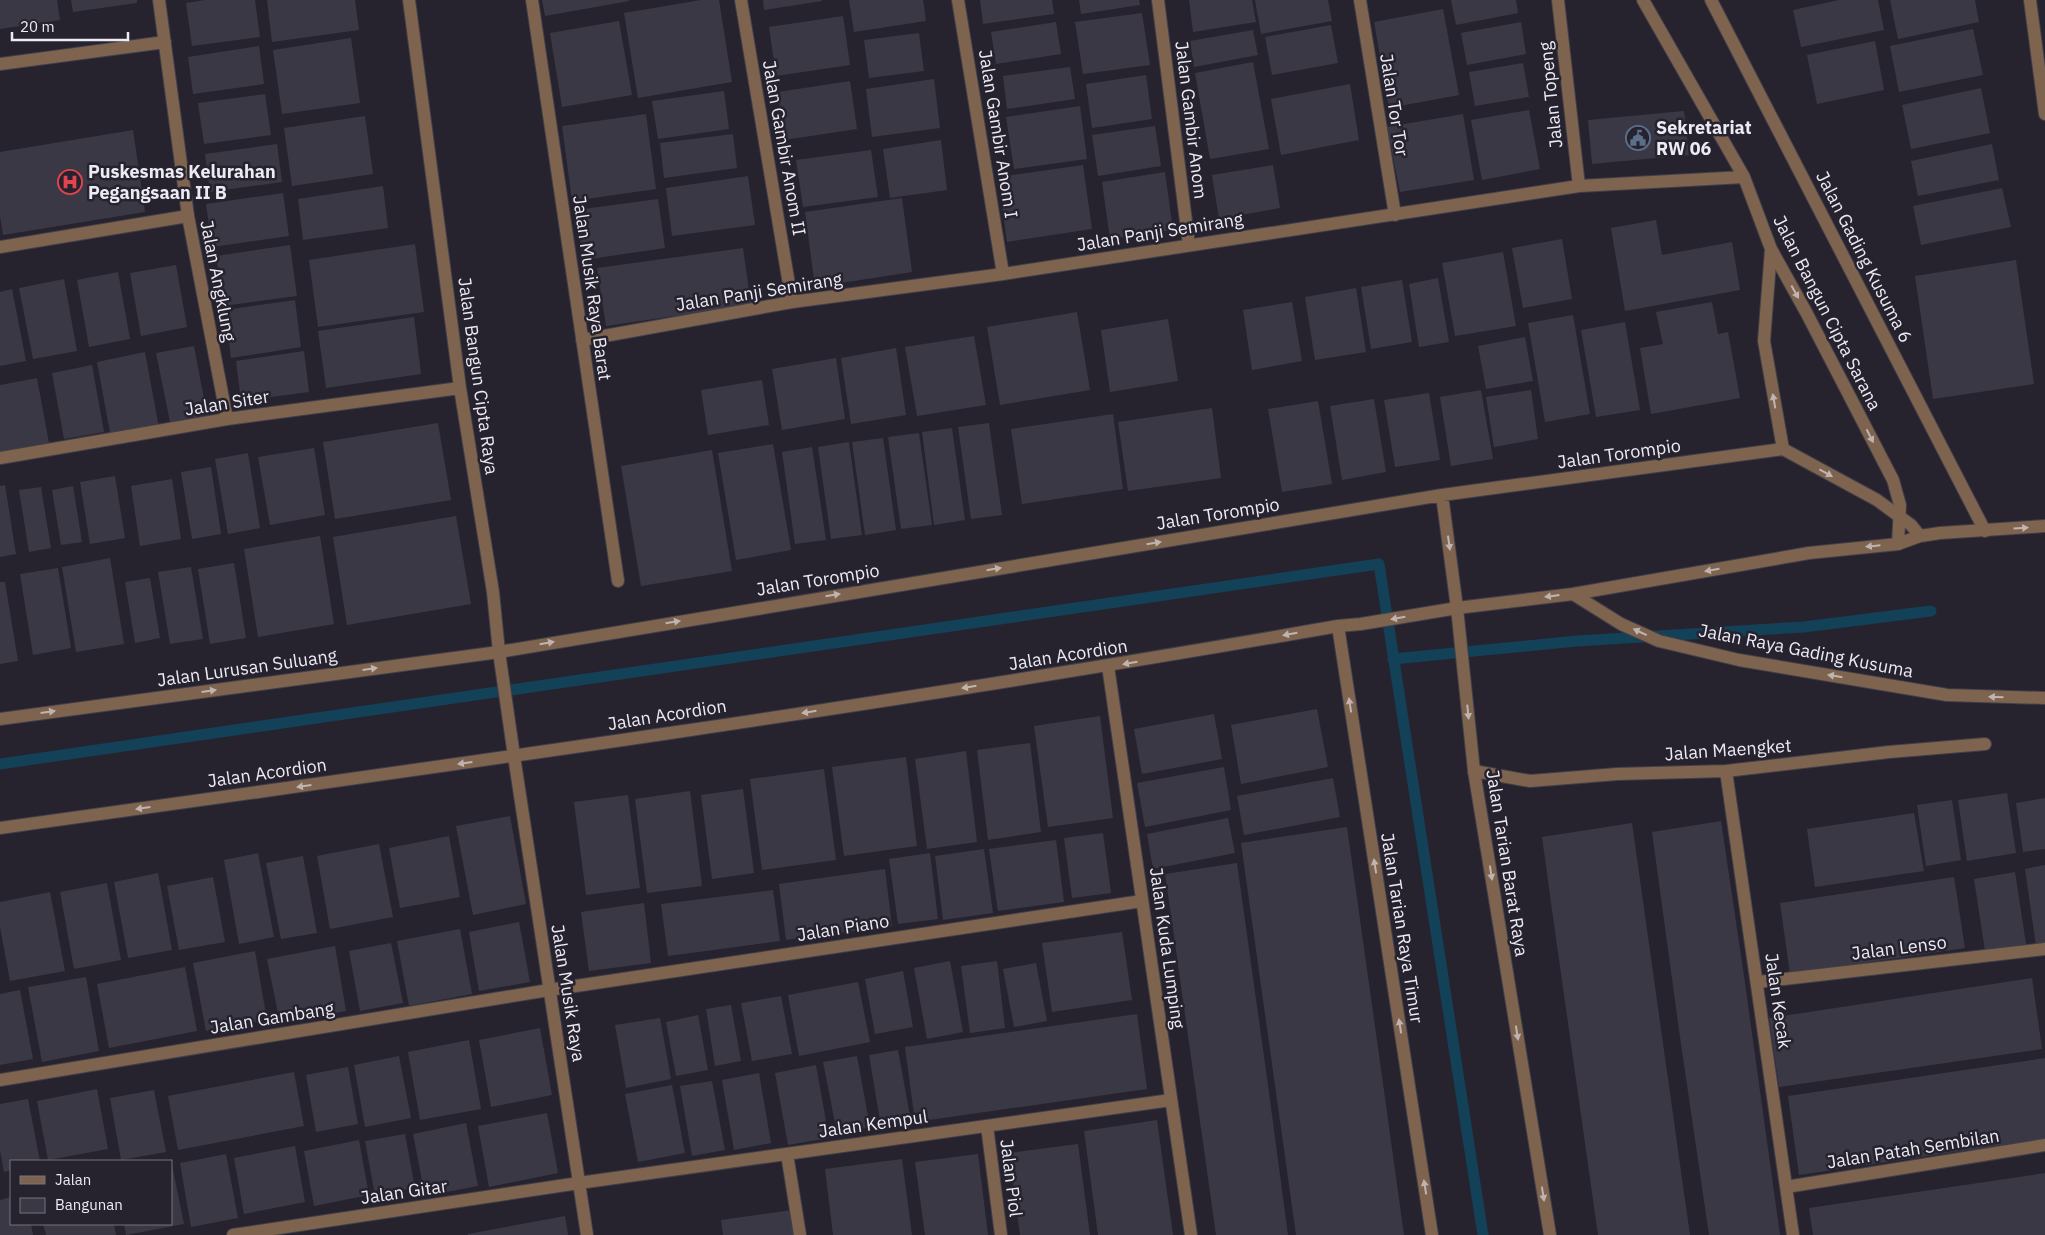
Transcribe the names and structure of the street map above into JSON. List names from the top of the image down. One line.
{"streets":{"street":["Jalan Topeng","Jalan Tor Tor","Jalan Gambir Anom","Jalan Gambir Anom I","Jalan Gambir Anom II","Jalan Panji Semirang","Jalan Gading Kusuma 6","Jalan Angklung","Jalan Musik Raya Barat","Jalan Bangun Cipta Sarana","Jalan Bangun Cipta Raya","Jalan Siter","Jalan Torompio","Jalan Raya Gading Kusuma","Jalan Acordion","Jalan Lurusan Suluang","Jalan Maengket","Jalan Tarian Barat Raya","Jalan Piano","Jalan Tarian Raya Timur","Jalan Kuda Lumping","Jalan Lenso","Jalan Musik Raya","Jalan Kecak","Jalan Gambang","Jalan Kempul","Jalan Patah Sembilan","Jalan Piol","Jalan Gitar"]},"crossings":[["Jalan Topeng","Jalan Panji Semirang"],["Jalan Tor Tor","Jalan Panji Semirang"],["Jalan Gambir Anom","Jalan Panji Semirang"],["Jalan Gambir Anom I","Jalan Panji Semirang"],["Jalan Gambir Anom II","Jalan Panji Semirang"],["Jalan Panji Semirang","Jalan Musik Raya Barat"],["Jalan Panji Semirang","Jalan Bangun Cipta Sarana"],["Jalan Angklung","Jalan Siter"],["Jalan Bangun Cipta Raya","Jalan Siter"],["Jalan Bangun Cipta Raya","Jalan Torompio"],["Jalan Bangun Cipta Raya","Jalan Acordion"],["Jalan Bangun Cipta Raya","Jalan Lurusan Suluang"],["Jalan Bangun Cipta Raya","Jalan Musik Raya"],["Jalan Torompio","Jalan Lurusan Suluang"],["Jalan Torompio","Jalan Tarian Barat Raya"],["Jalan Acordion","Jalan Tarian Raya Timur"],["Jalan Acordion","Jalan Kuda Lumping"],["Jalan Acordion","Jalan Musik Raya"],["Jalan Maengket","Jalan Tarian Barat Raya"],["Jalan Maengket","Jalan Kecak"],["Jalan Piano","Jalan Kuda Lumping"],["Jalan Piano","Jalan Musik Raya"],["Jalan Piano","Jalan Gambang"],["Jalan Kuda Lumping","Jalan Kempul"],["Jalan Lenso","Jalan Kecak"],["Jalan Musik Raya","Jalan Gambang"],["Jalan Musik Raya","Jalan Kempul"],["Jalan Musik Raya","Jalan Gitar"],["Jalan Kecak","Jalan Patah Sembilan"],["Jalan Kempul","Jalan Piol"],["Jalan Kempul","Jalan Gitar"]],"one_way":["Jalan Torompio","Jalan Acordion","Jalan Lurusan Suluang","Jalan Tarian Barat Raya","Jalan Tarian Raya Timur"],"places":{"public building":["Sekretariat RW 06"],"hospital":["Puskesmas Kelurahan Pegangsaan II B"]},"legend":["Jalan","Bangunan"],"scale_bar":"20 m"}
